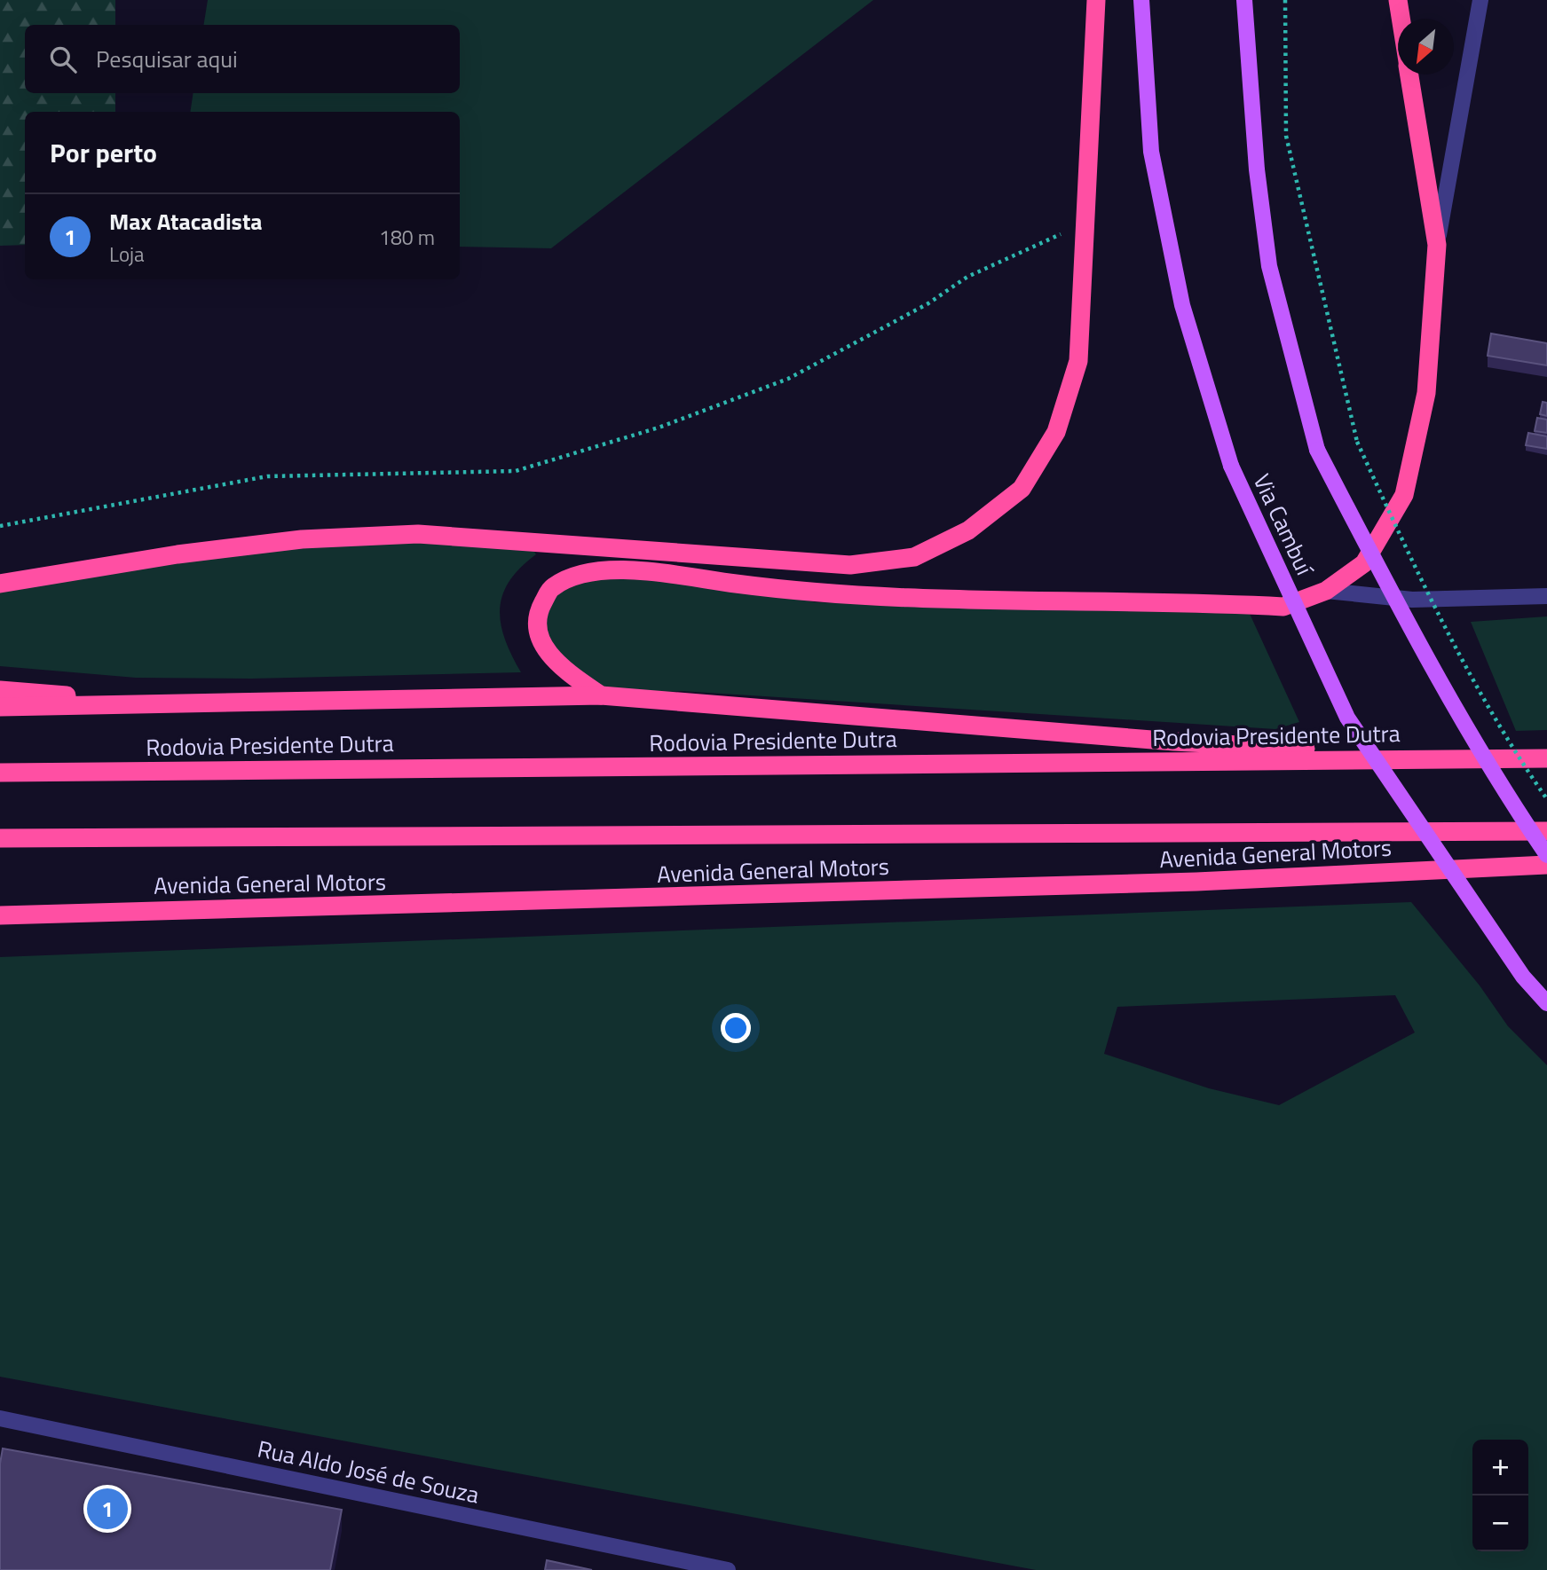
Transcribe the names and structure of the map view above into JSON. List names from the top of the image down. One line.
{"streets":{"highway":["Rodovia Presidente Dutra","Avenida General Motors"],"main road":["Via Cambuí"],"street":["Rua Aldo José de Souza"]},"north":"bottom left","page":{"search":"Pesquisar aqui","heading":"Por perto","list":[{"mark":"1","name":"Max Atacadista","note":"Loja","value":"180 m"}],"map_buttons":["+","−"],"pins":"1"}}
